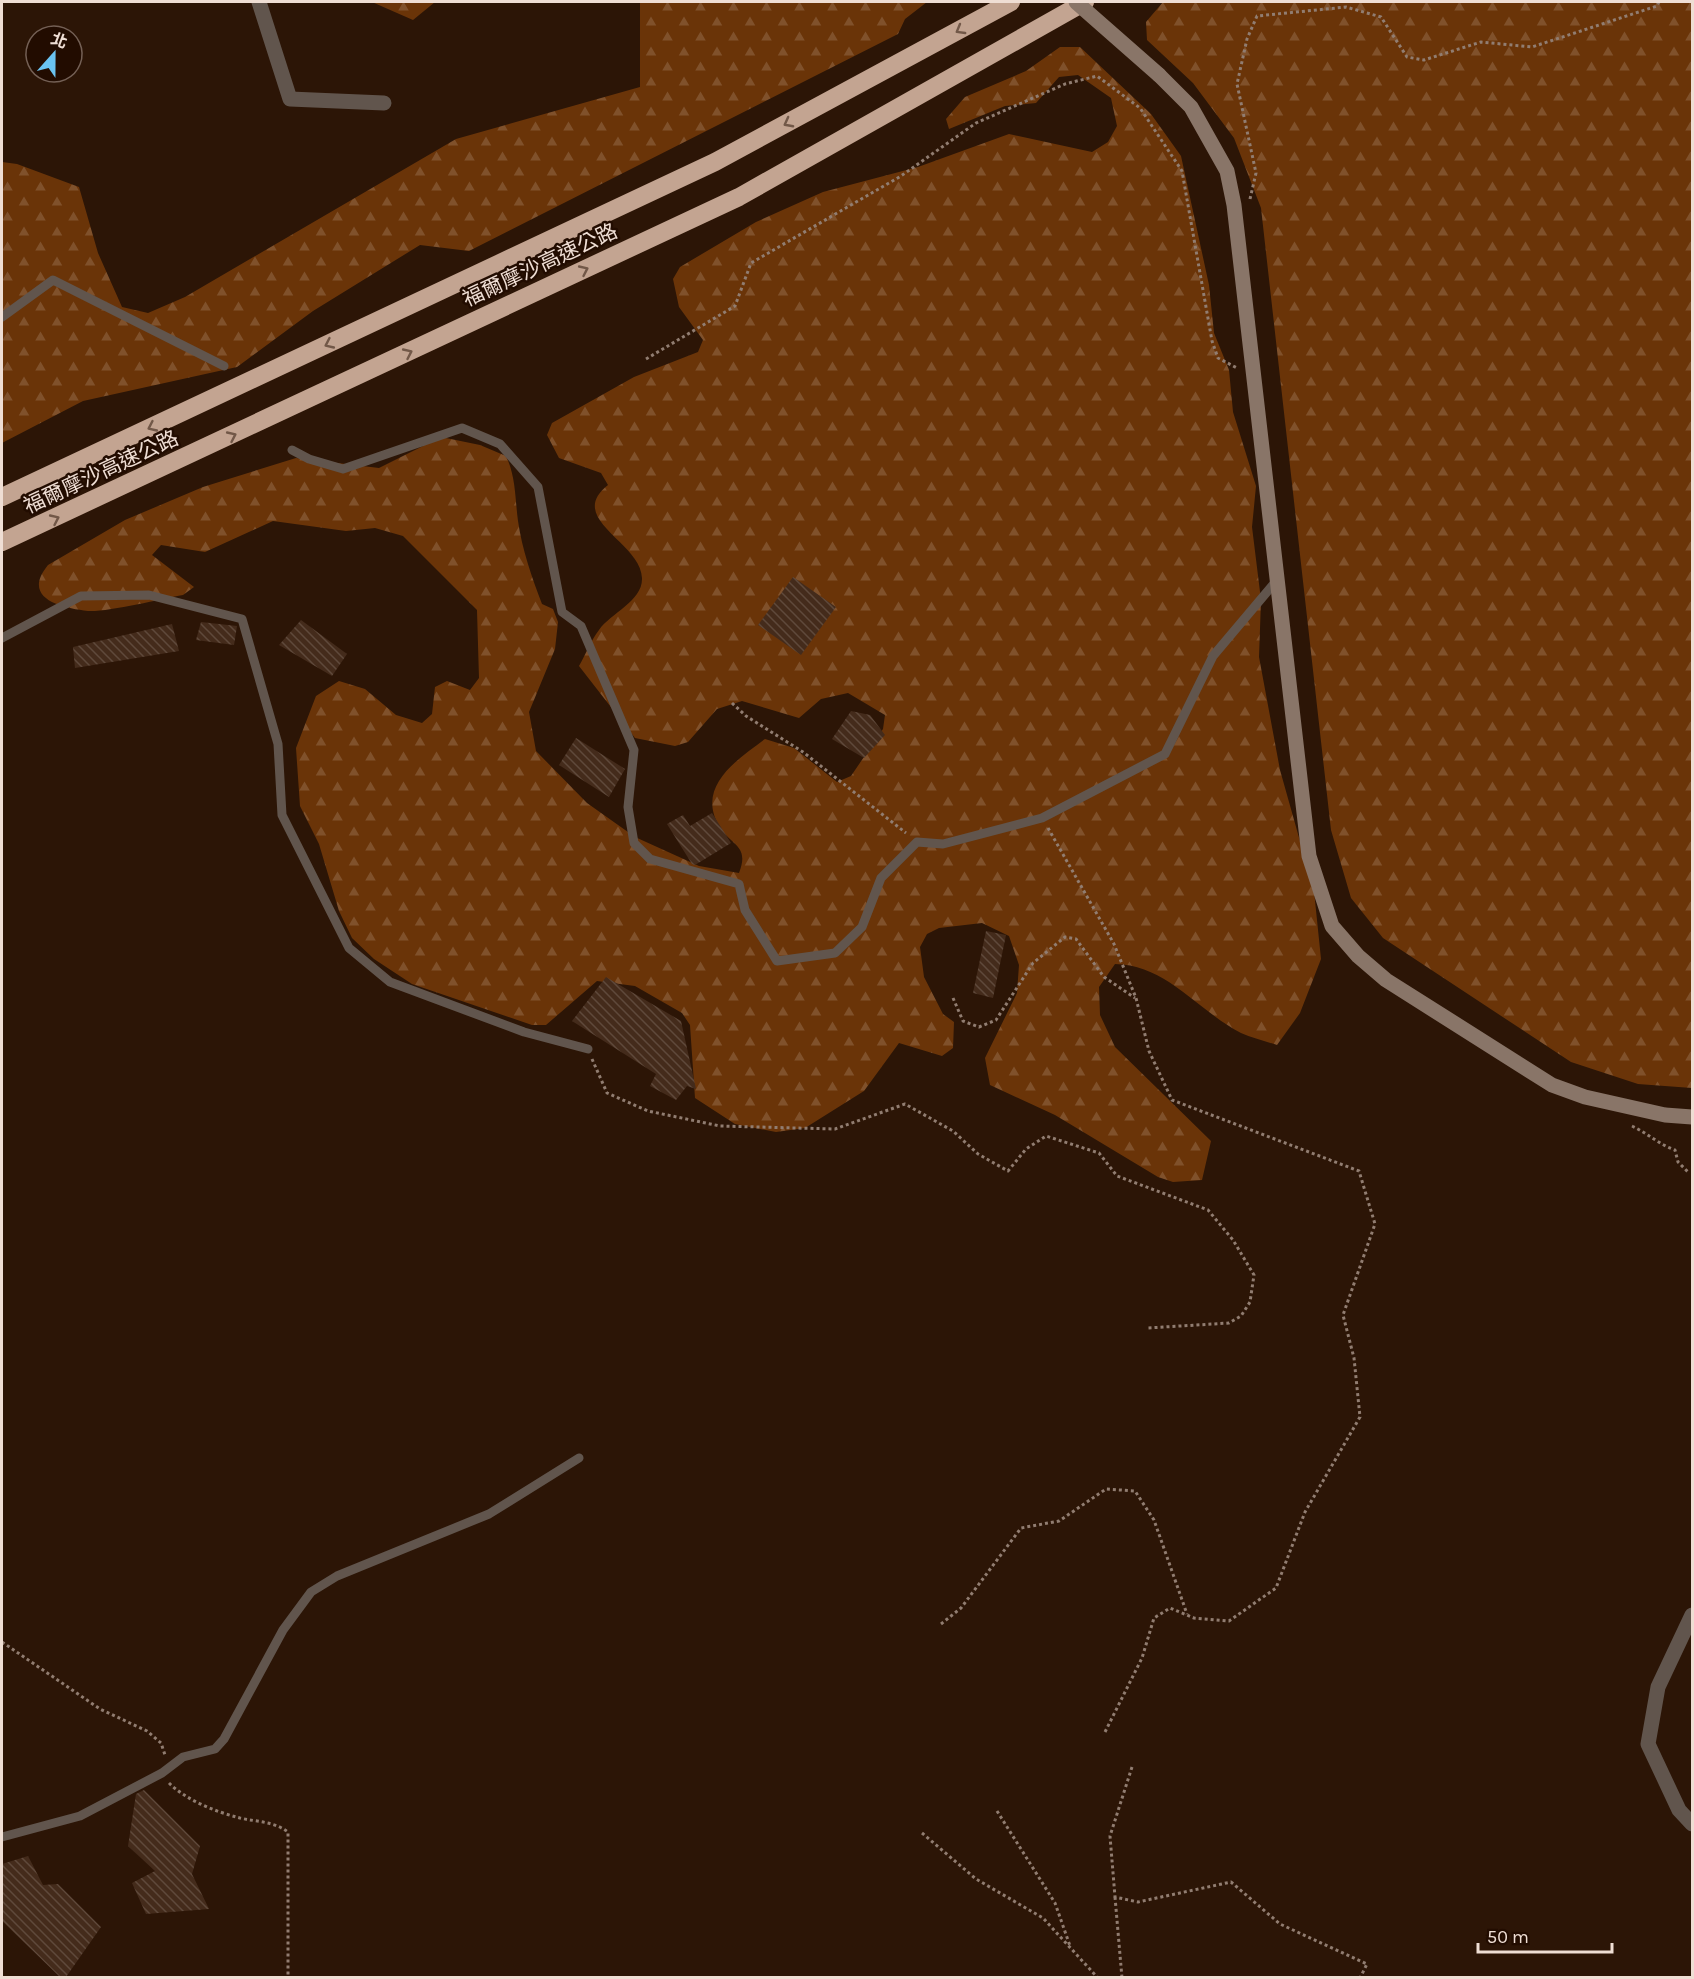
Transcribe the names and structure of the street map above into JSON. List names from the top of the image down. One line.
{"streets":{"highway":["福爾摩沙高速公路"]},"scale_bar":"50 m","north":"top"}
